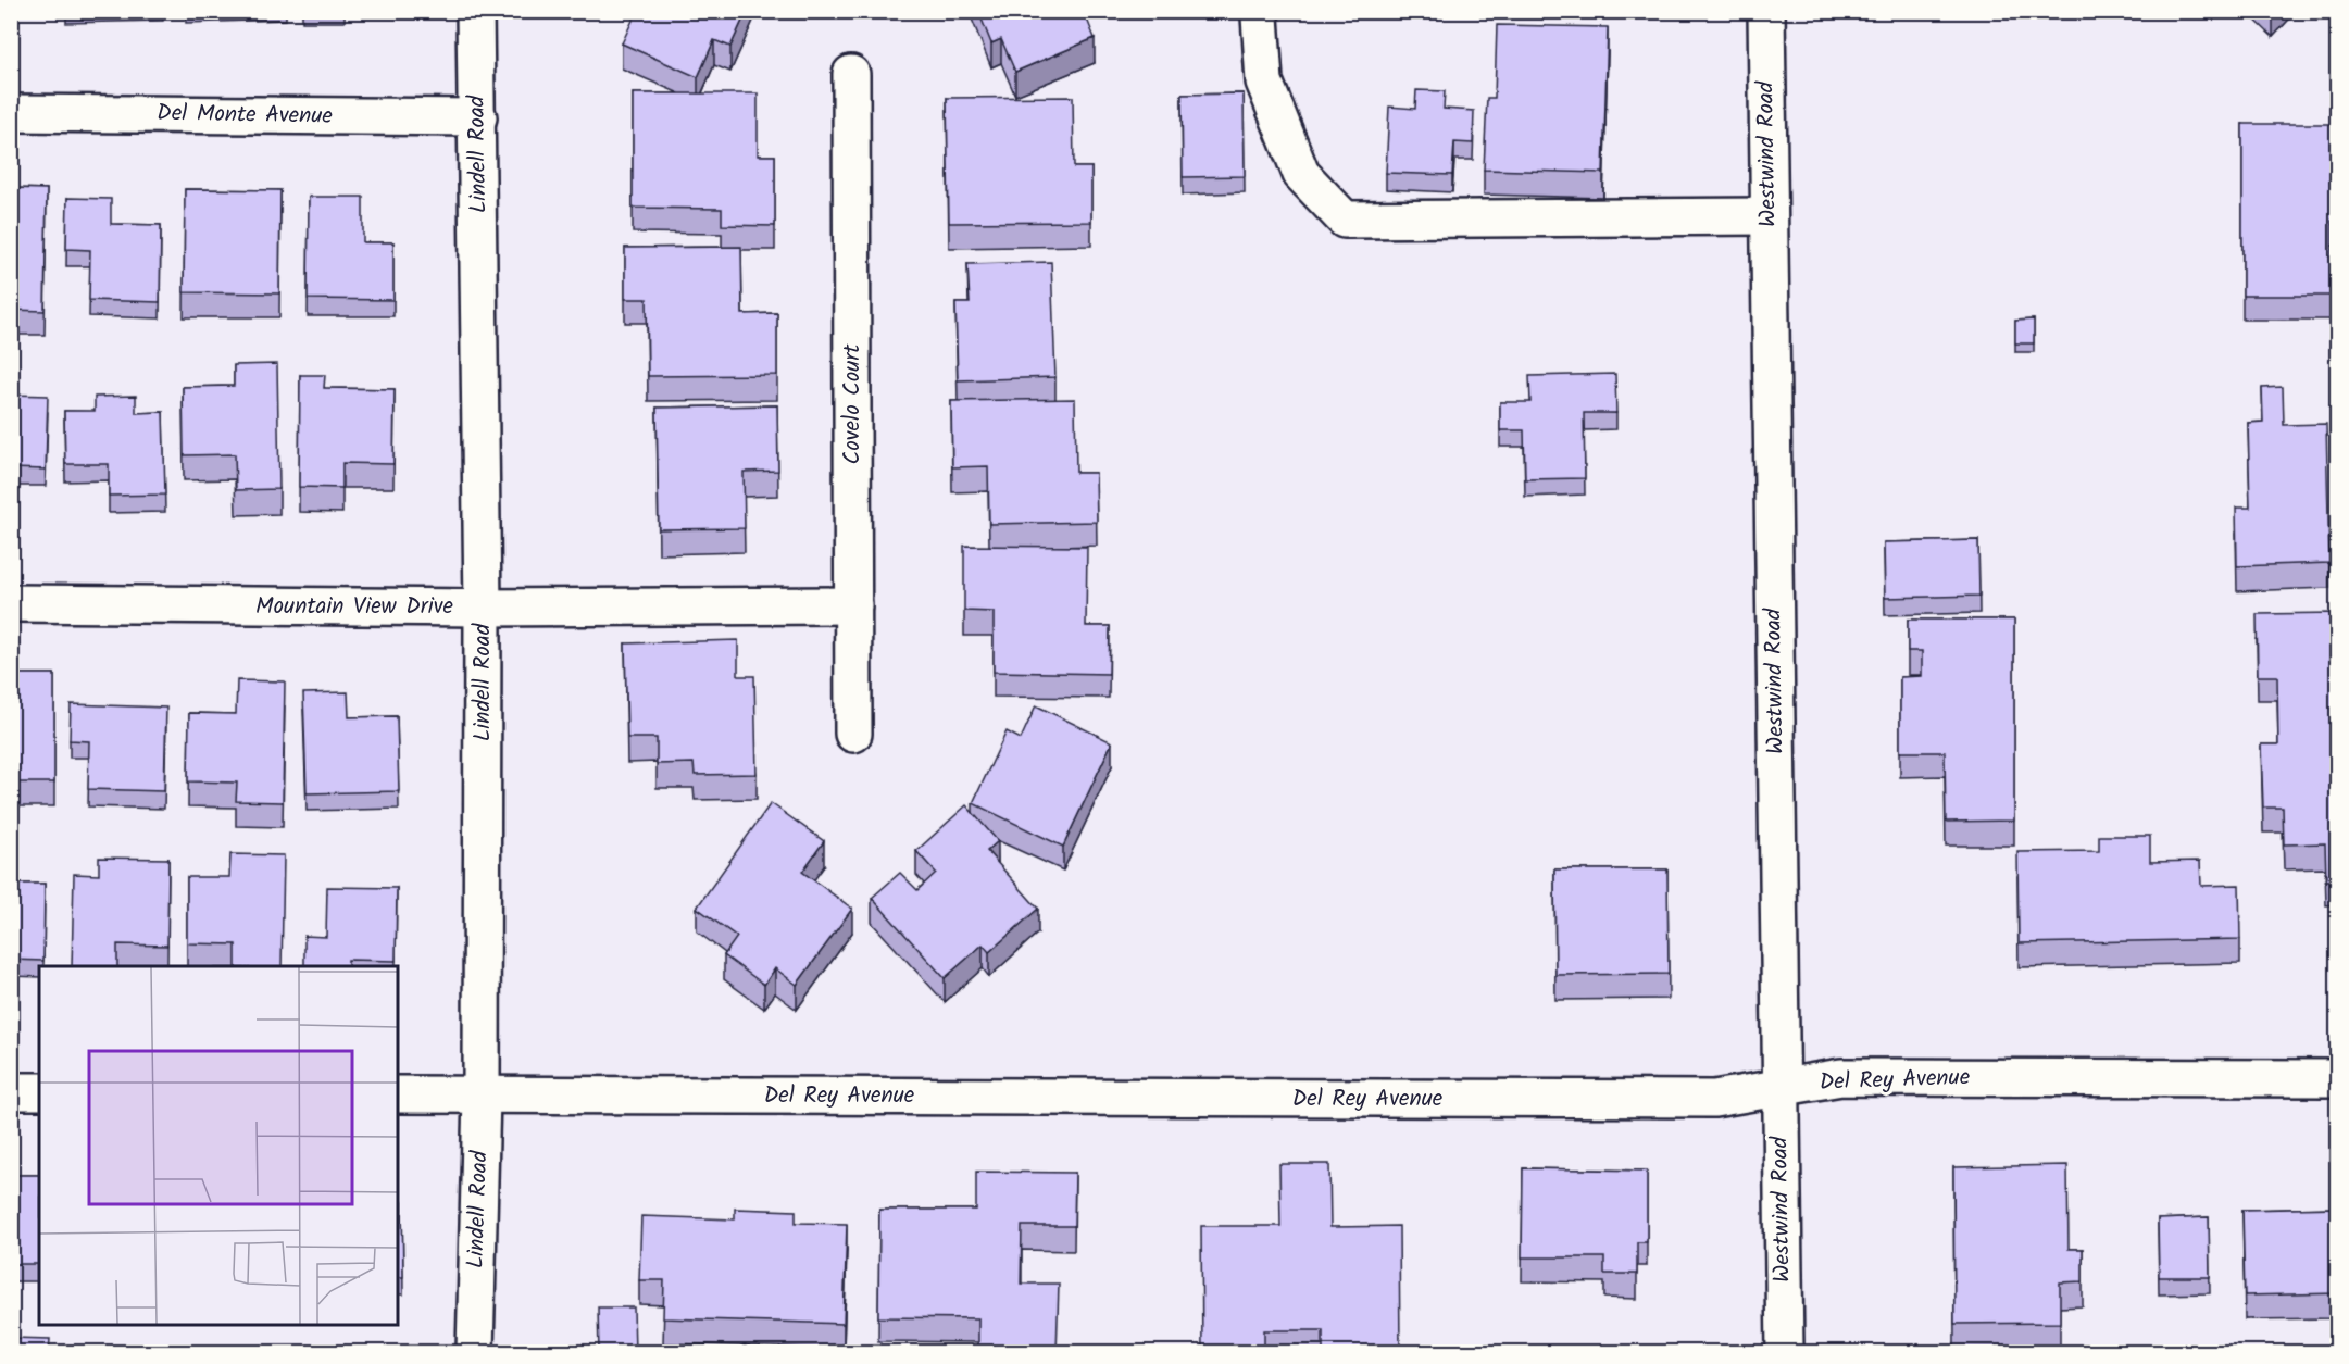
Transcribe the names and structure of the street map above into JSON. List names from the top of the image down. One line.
{"streets":{"street":["Del Monte Avenue","Lindell Road","Westwind Road","Covelo Court","Mountain View Drive","Del Rey Avenue"]},"crossings":[["Del Monte Avenue","Lindell Road"],["Lindell Road","Mountain View Drive"],["Lindell Road","Del Rey Avenue"],["Westwind Road","Del Rey Avenue"],["Covelo Court","Mountain View Drive"]]}
